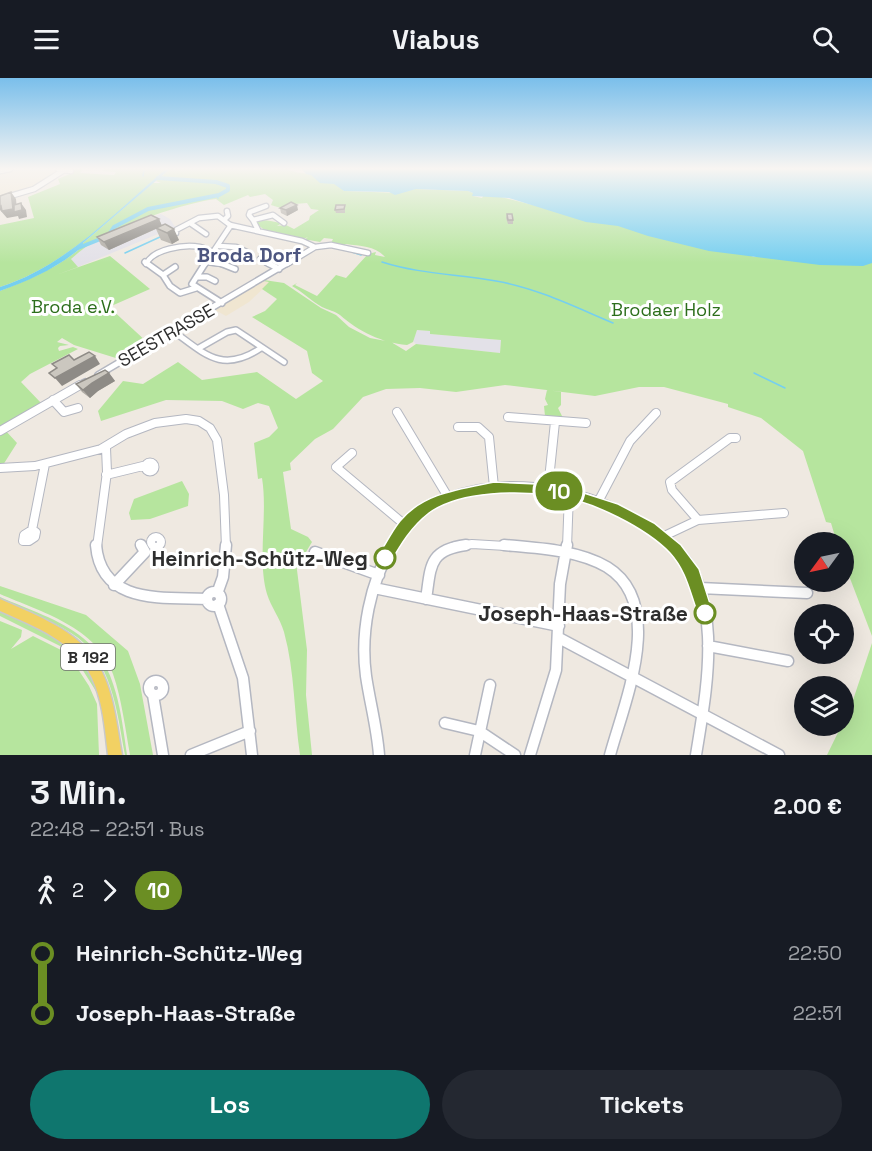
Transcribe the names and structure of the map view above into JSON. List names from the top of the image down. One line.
{"streets":{"main road":["B 192"],"street":["SEESTRASSE"]},"districts":["Broda Dorf"],"parks":["Broda e.V.","Brodaer Holz"],"places":["Heinrich-Schütz-Weg","Joseph-Haas-Straße"],"lines":["bus line 10"],"north":"bottom left","page":{"header":"Viabus","on_map":"10","heading":["3 Min.","22:48 – 22:51 · Bus","2.00 €"],"legs":["2","10"],"list":[{"name":"Heinrich-Schütz-Weg","value":"22:50"},{"name":"Joseph-Haas-Straße","value":"22:51"}],"buttons":["Los","Tickets"]}}
